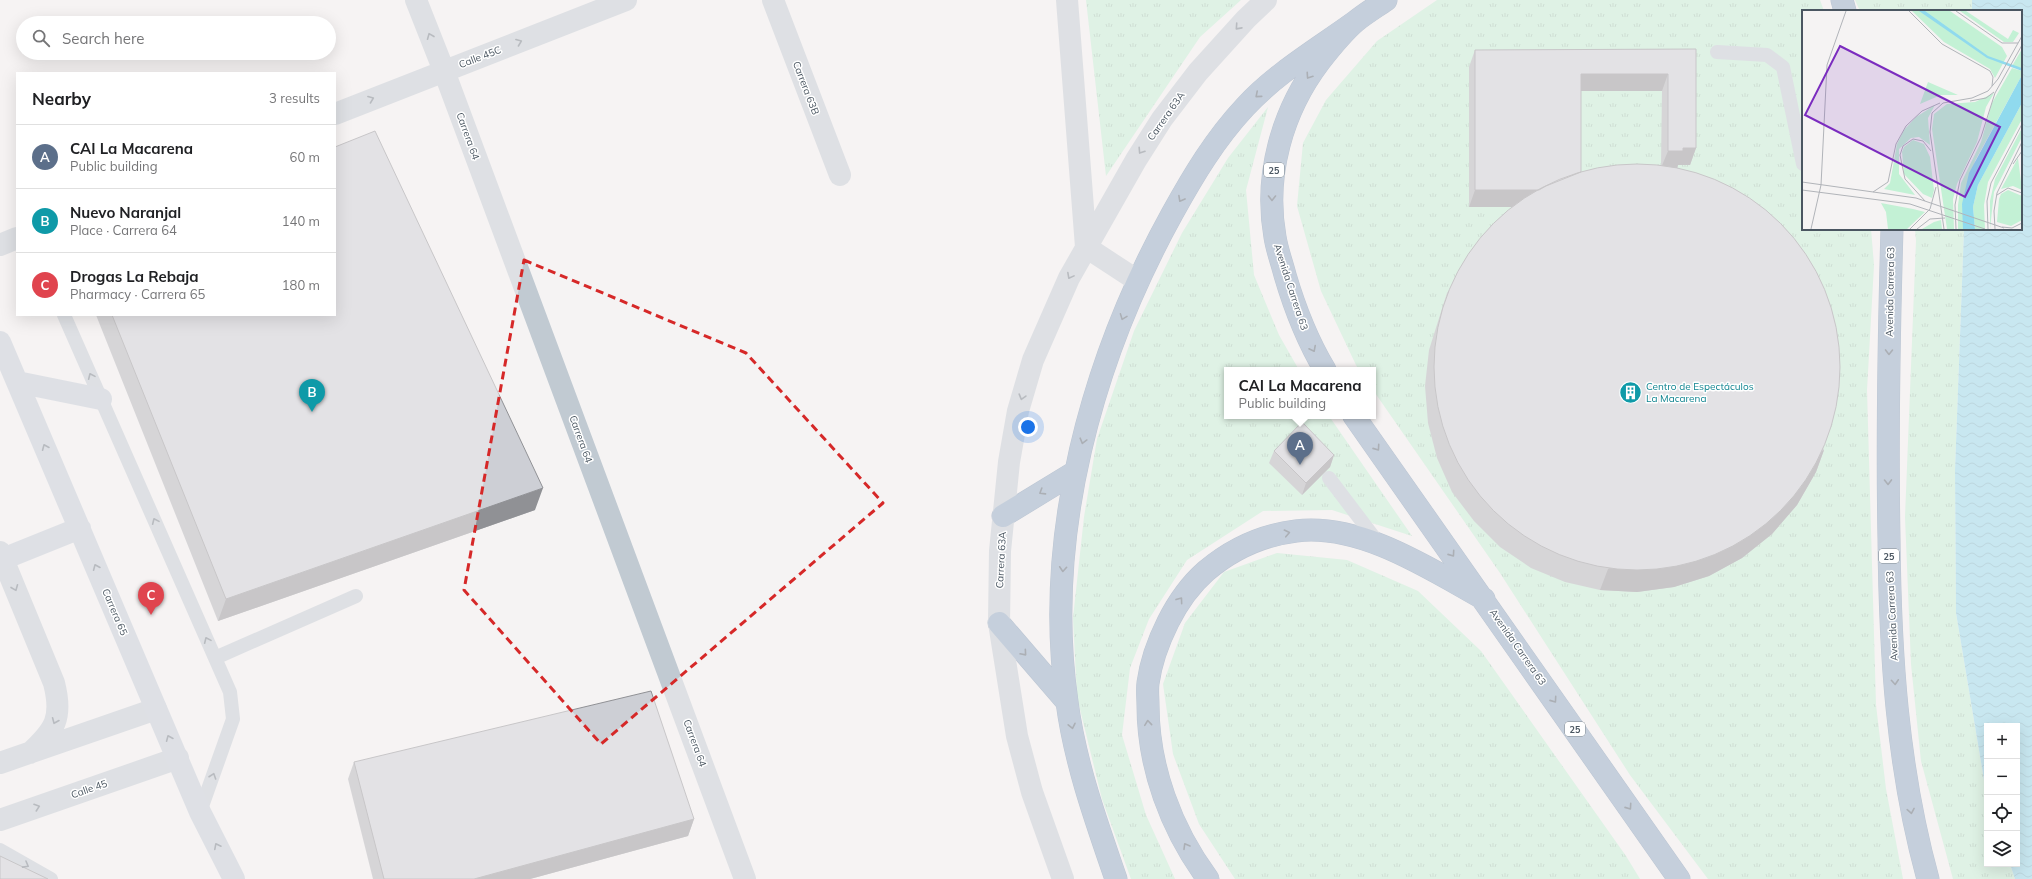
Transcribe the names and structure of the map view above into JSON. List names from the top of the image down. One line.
{"streets":{"highway":["25","Avenida Carrera 63"],"main road":["Carrera 65"],"street":["Calle 45C","Carrera 63B","Carrera 63A","Carrera 64","Calle 45"]},"crossings":[["Calle 45C","Carrera 64"],["Carrera 65","Calle 45"]],"one_way":["Calle 45C","Carrera 63A","Avenida Carrera 63","Carrera 65"],"places":{"building":["Centro de Espectáculos La Macarena"]},"page":{"search":"Search here","heading":["Nearby","3 results"],"list":[{"mark":"A","name":"CAI La Macarena","note":"Public building","value":"60 m"},{"mark":"B","name":"Nuevo Naranjal","note":"Place · Carrera 64","value":"140 m"},{"mark":"C","name":"Drogas La Rebaja","note":"Pharmacy · Carrera 65","value":"180 m"}],"popup":["CAI La Macarena","Public building"],"pins":["B","A","C"],"map_buttons":["+","−"]}}
